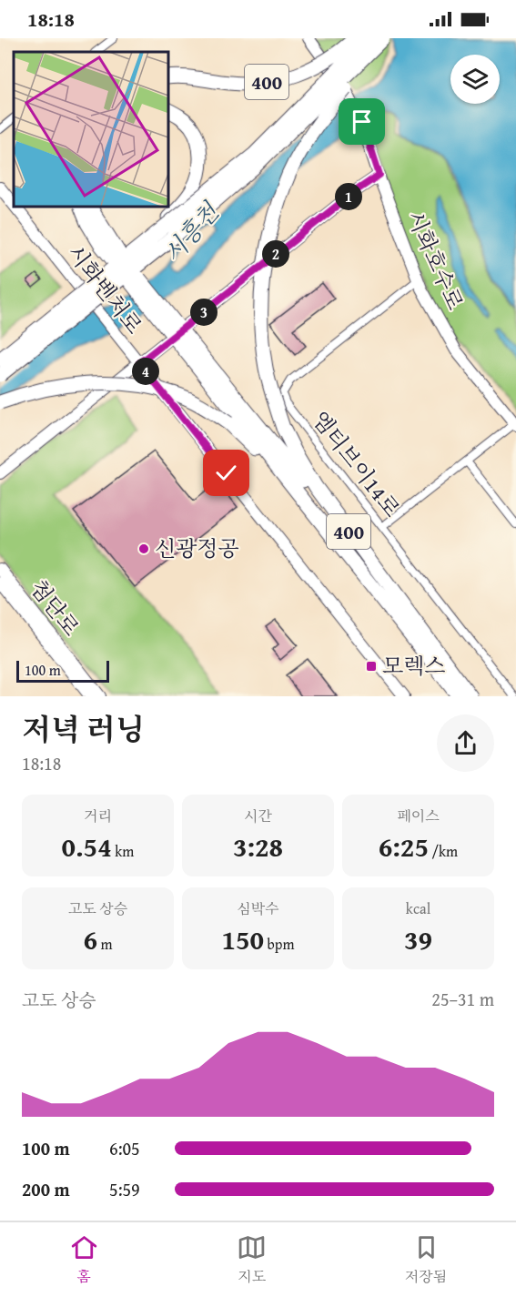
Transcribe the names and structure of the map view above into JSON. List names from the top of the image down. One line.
{"streets":{"highway":["400"],"street":["시화호수로","시화벤처로","엠티브이14로","첨단로"]},"crossings":[["시화호수로","엠티브이14로"]],"water":["시흥천"],"places":{"other":["신광정공"],"transit":["모렉스"]},"scale_bar":"100 m","page":{"status":"18:18","pins":["1","2","3","4"],"scale":"100 m","heading":["저녁 러닝","18:18"],"stats":[["거리","0.54 km"],["시간","3:28"],["페이스","6:25 /km"],["고도 상승","6 m"],["심박수","150 bpm"],["kcal","39"]],"chart":["고도 상승","25–31 m"],"list":[{"name":"100 m","note":"6:05"},{"name":"200 m","note":"5:59"}],"tabs":["홈","지도","저장됨"]}}
